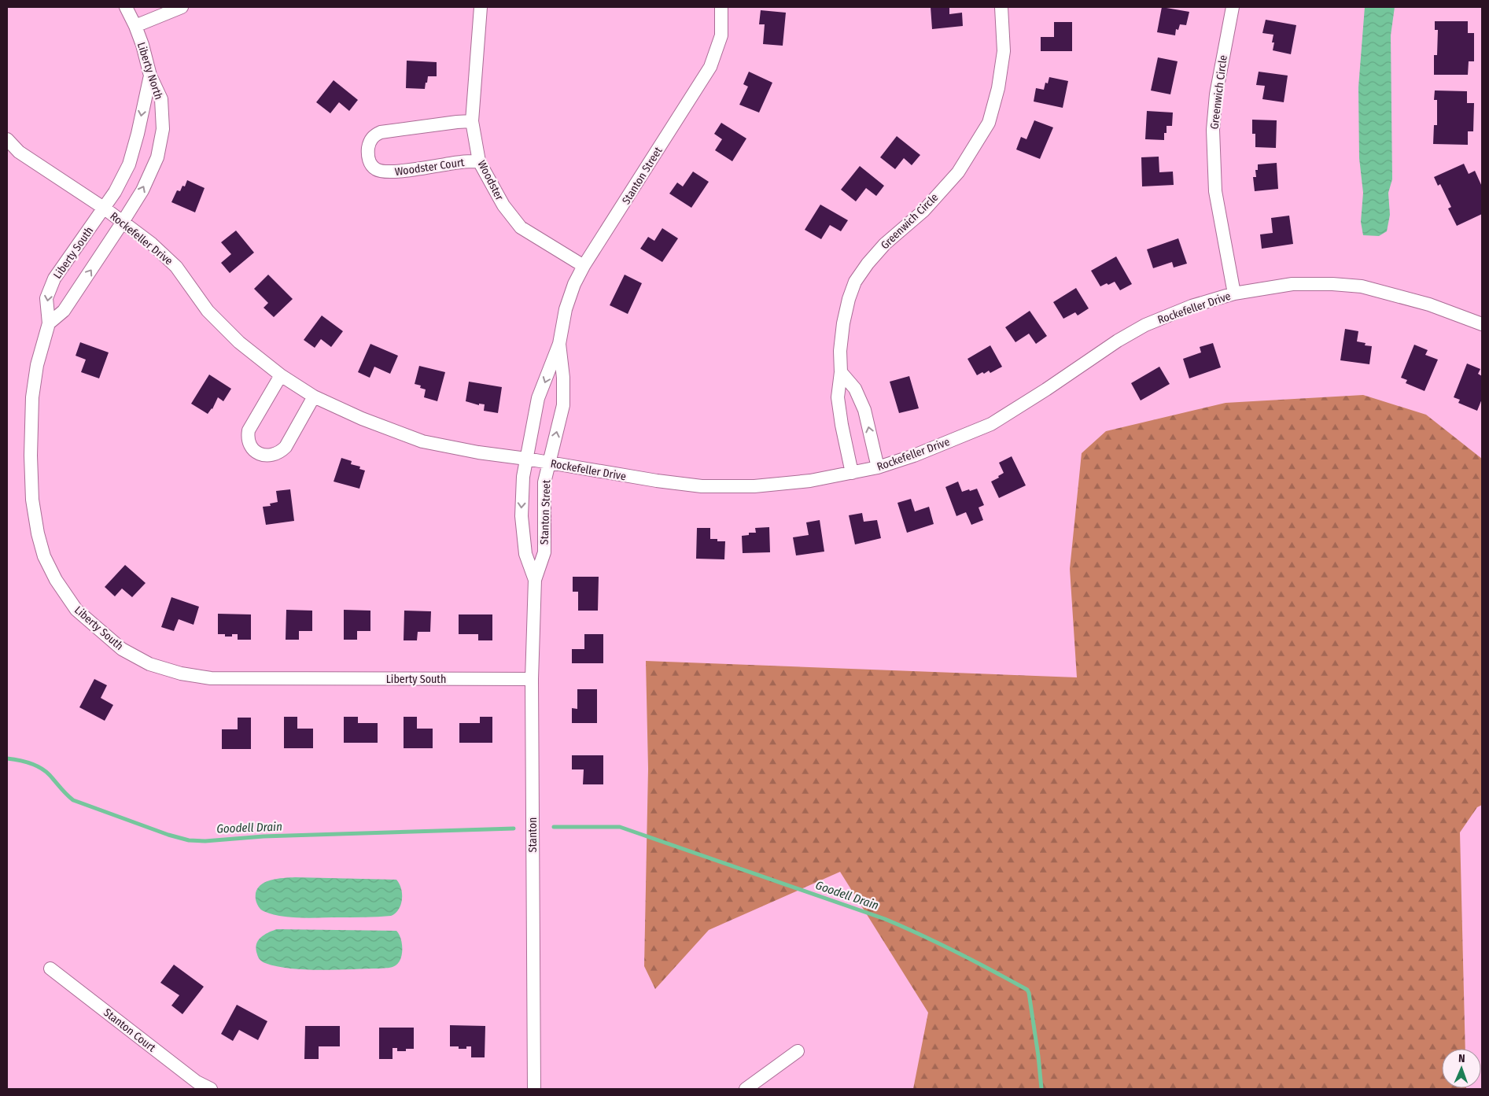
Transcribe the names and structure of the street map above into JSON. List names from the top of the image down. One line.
{"streets":{"street":["Liberty North","Greenwich Circle","Woodster Court","Stanton Street","Woodster","Rockefeller Drive","Liberty South","Stanton","Stanton Court"]},"crossings":[["Liberty North","Rockefeller Drive"],["Liberty North","Liberty South"],["Greenwich Circle","Rockefeller Drive"],["Woodster Court","Woodster"],["Stanton Street","Woodster"],["Stanton Street","Rockefeller Drive"],["Stanton Street","Stanton"],["Rockefeller Drive","Liberty South"],["Liberty South","Stanton"]],"one_way":["Liberty North"],"water":["Goodell Drain"],"north":"top"}
